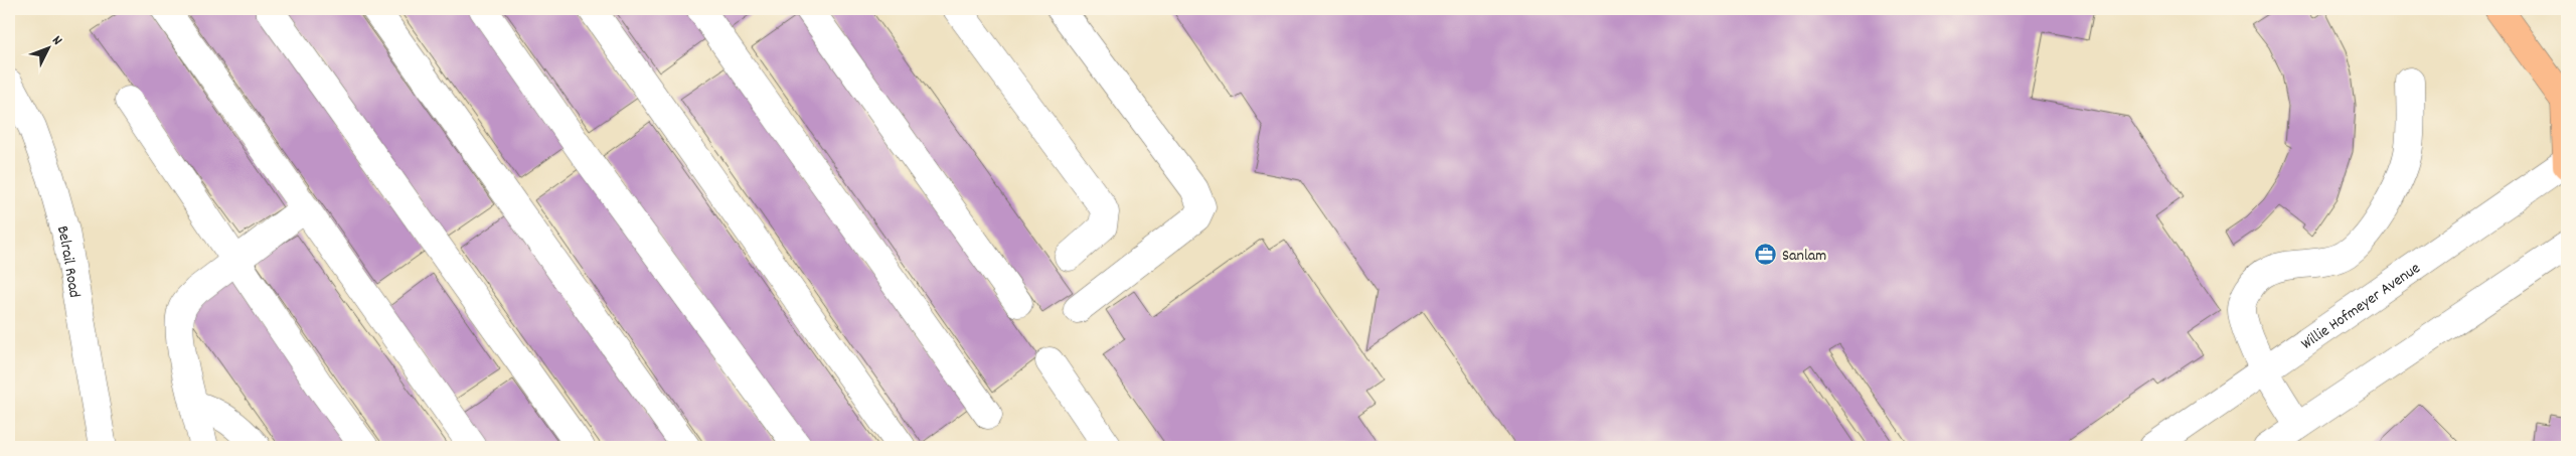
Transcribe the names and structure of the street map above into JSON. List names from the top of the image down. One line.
{"streets":{"street":["Belrail Road","Willie Hofmeyer Avenue"]},"places":{"office":["Sanlam"]},"north":"top right"}
